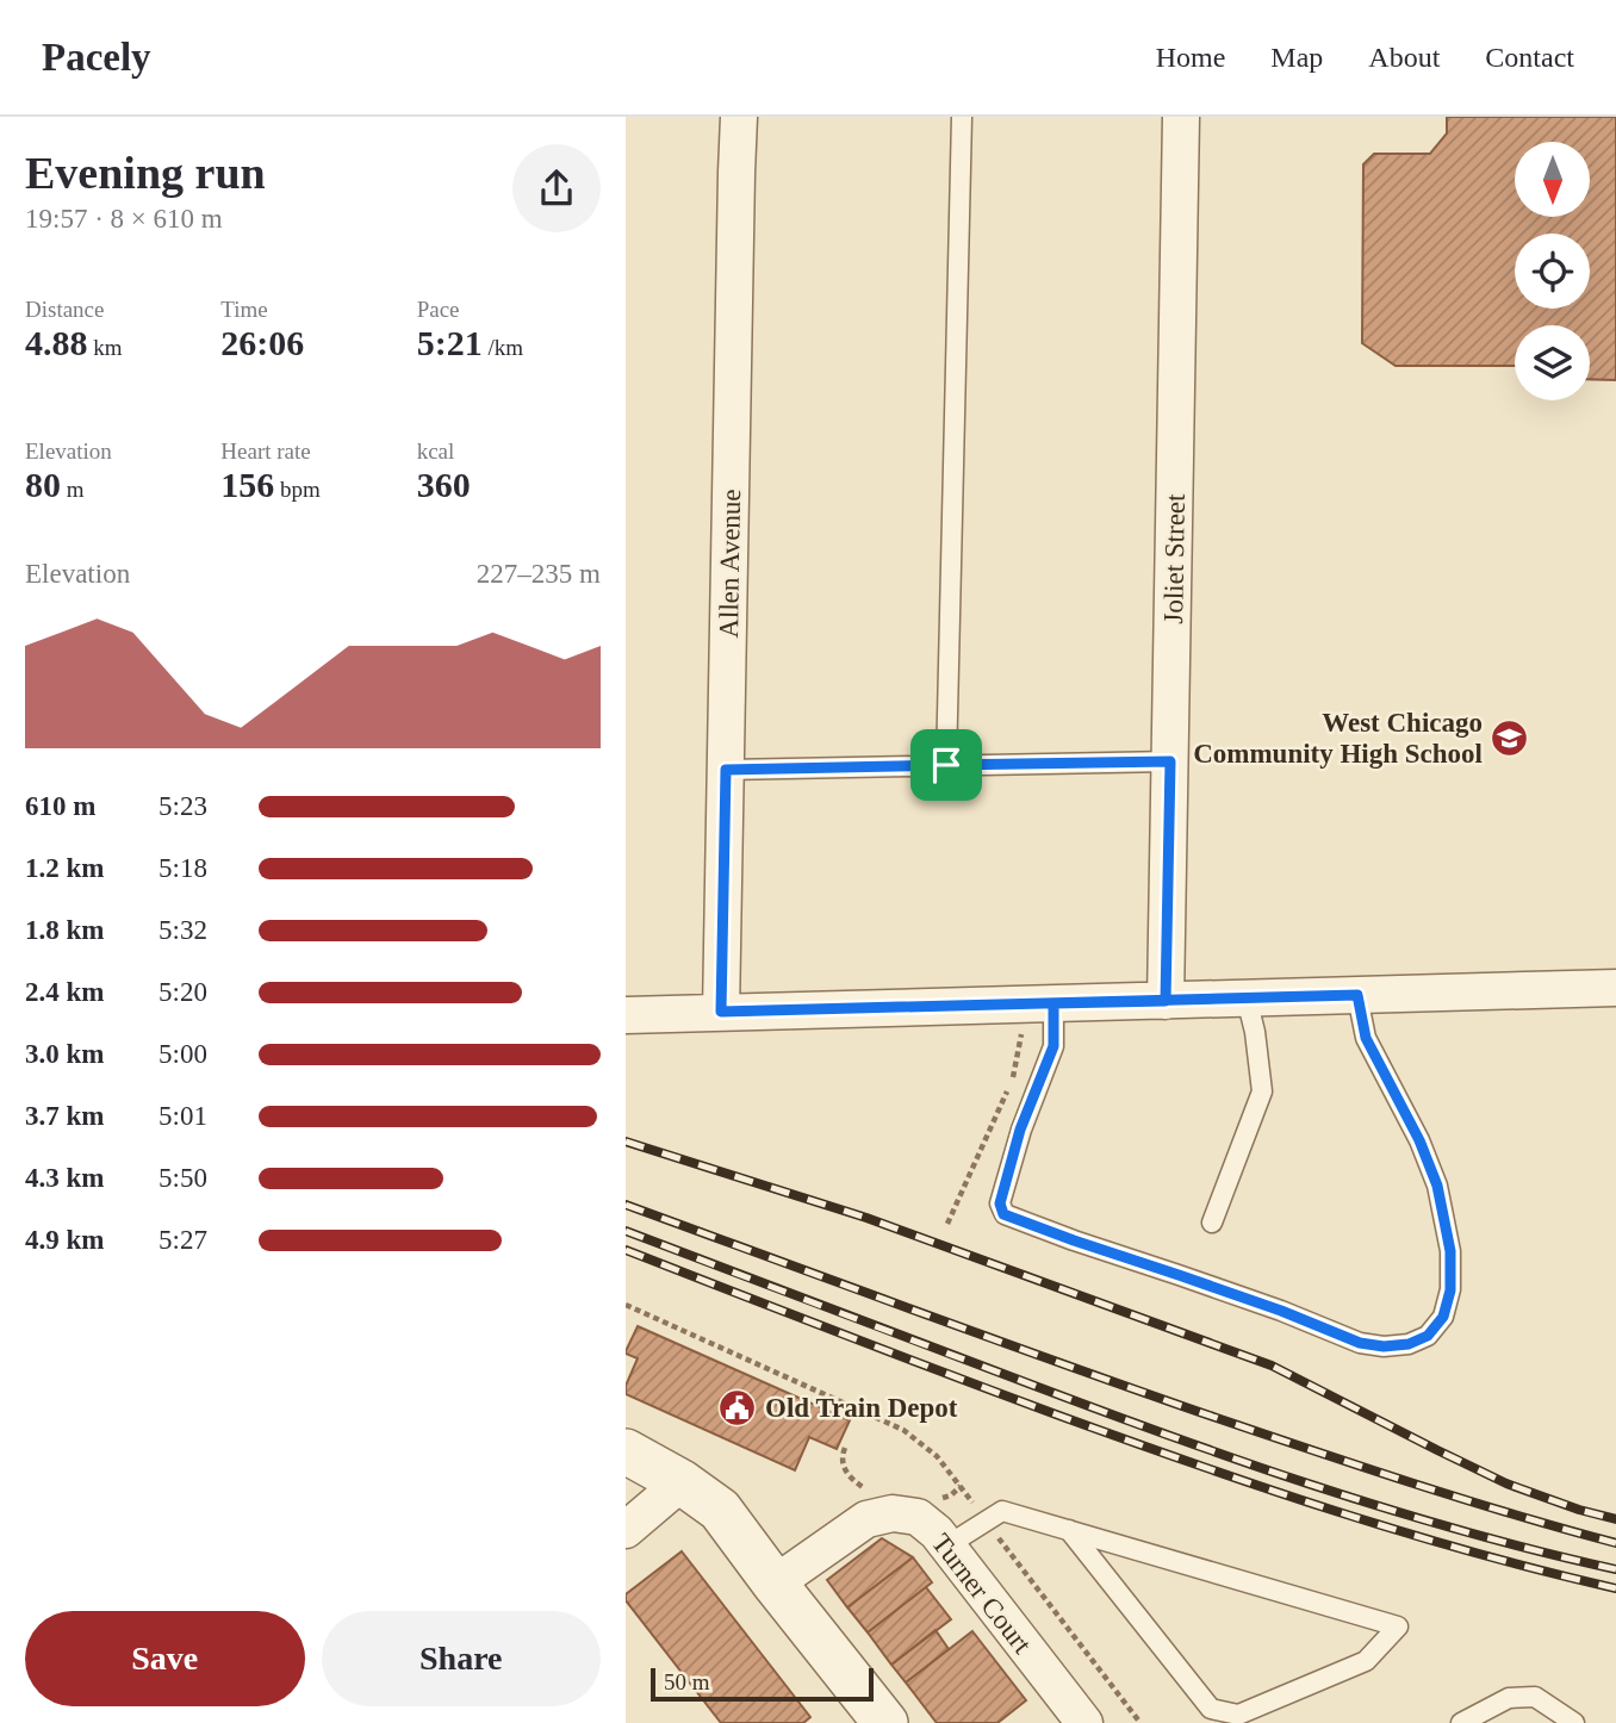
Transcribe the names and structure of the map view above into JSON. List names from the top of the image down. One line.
{"streets":{"street":["Joliet Street","Allen Avenue","Turner Court"]},"places":{"school or university":["West Chicago Community High School"],"public building":["Old Train Depot"]},"scale_bar":"50 m","north":"bottom","page":{"header":"Pacely","nav":["Home","Map","About","Contact"],"heading":["Evening run","19:57 · 8 × 610 m"],"stats":[["Distance","4.88 km"],["Time","26:06"],["Pace","5:21 /km"],["Elevation","80 m"],["Heart rate","156 bpm"],["kcal","360"]],"chart":["Elevation","227–235 m"],"list":[{"name":"610 m","note":"5:23"},{"name":"1.2 km","note":"5:18"},{"name":"1.8 km","note":"5:32"},{"name":"2.4 km","note":"5:20"},{"name":"3.0 km","note":"5:00"},{"name":"3.7 km","note":"5:01"},{"name":"4.3 km","note":"5:50"},{"name":"4.9 km","note":"5:27"}],"buttons":["Save","Share"],"scale":"50 m"}}
